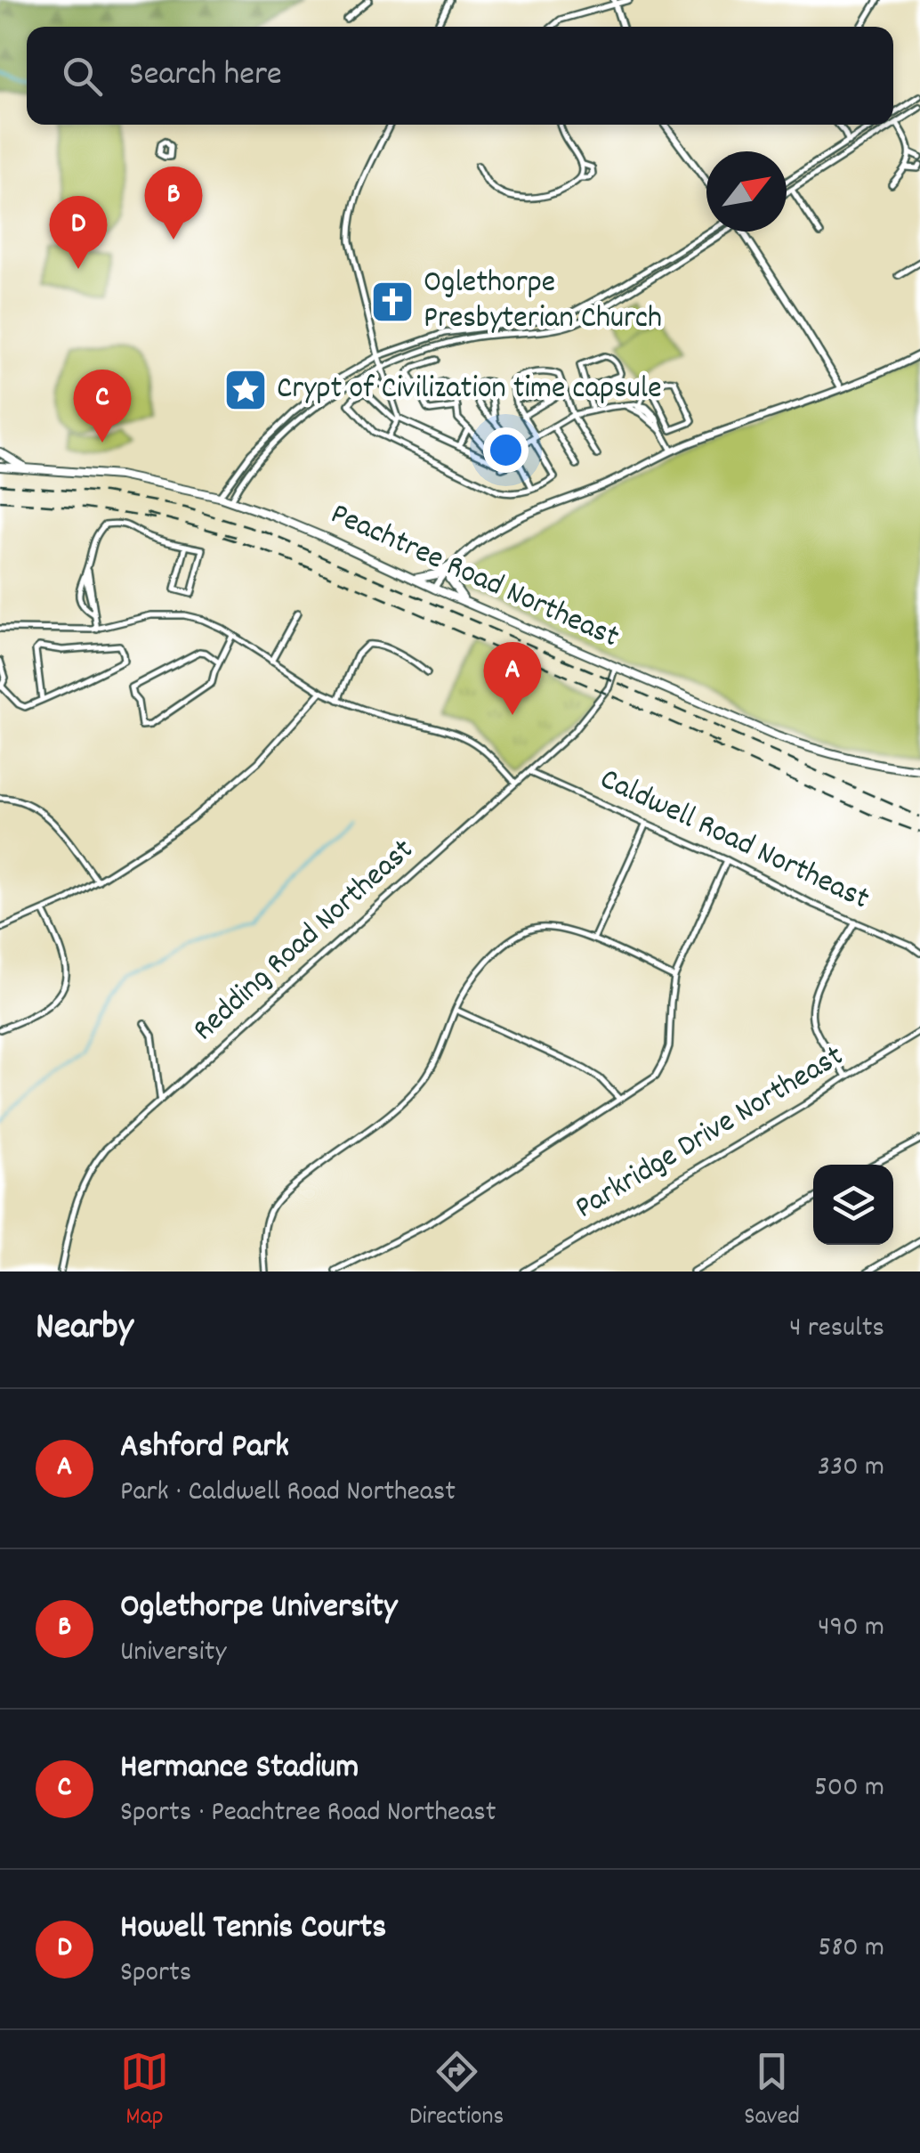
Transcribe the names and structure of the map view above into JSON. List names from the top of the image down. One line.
{"streets":{"highway":["Peachtree Road Northeast"],"street":["Caldwell Road Northeast","Redding Road Northeast","Parkridge Drive Northeast"]},"crossings":[["Peachtree Road Northeast","Redding Road Northeast"],["Caldwell Road Northeast","Redding Road Northeast"]],"places":{"church":["Oglethorpe Presbyterian Church"],"place":["Crypt of Civilization time capsule"]},"north":"top right","page":{"search":"Search here","pins":["B","D","C","A"],"heading":["Nearby","4 results"],"list":[{"mark":"A","name":"Ashford Park","note":"Park · Caldwell Road Northeast","value":"330 m"},{"mark":"B","name":"Oglethorpe University","note":"University","value":"490 m"},{"mark":"C","name":"Hermance Stadium","note":"Sports · Peachtree Road Northeast","value":"500 m"},{"mark":"D","name":"Howell Tennis Courts","note":"Sports","value":"580 m"}],"nav":["Map","Directions","Saved"]}}
